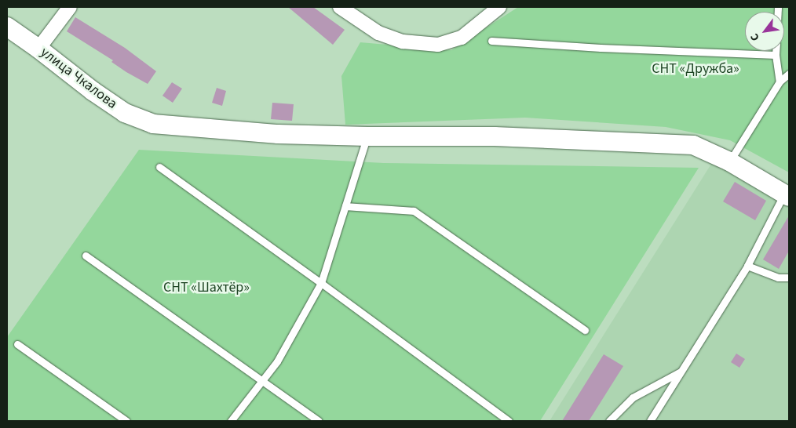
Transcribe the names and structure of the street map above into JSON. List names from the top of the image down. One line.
{"streets":{"main road":["улица Чкалова"]},"parks":["СНТ «Дружба»","СНТ «Шахтёр»"],"north":"bottom left"}
